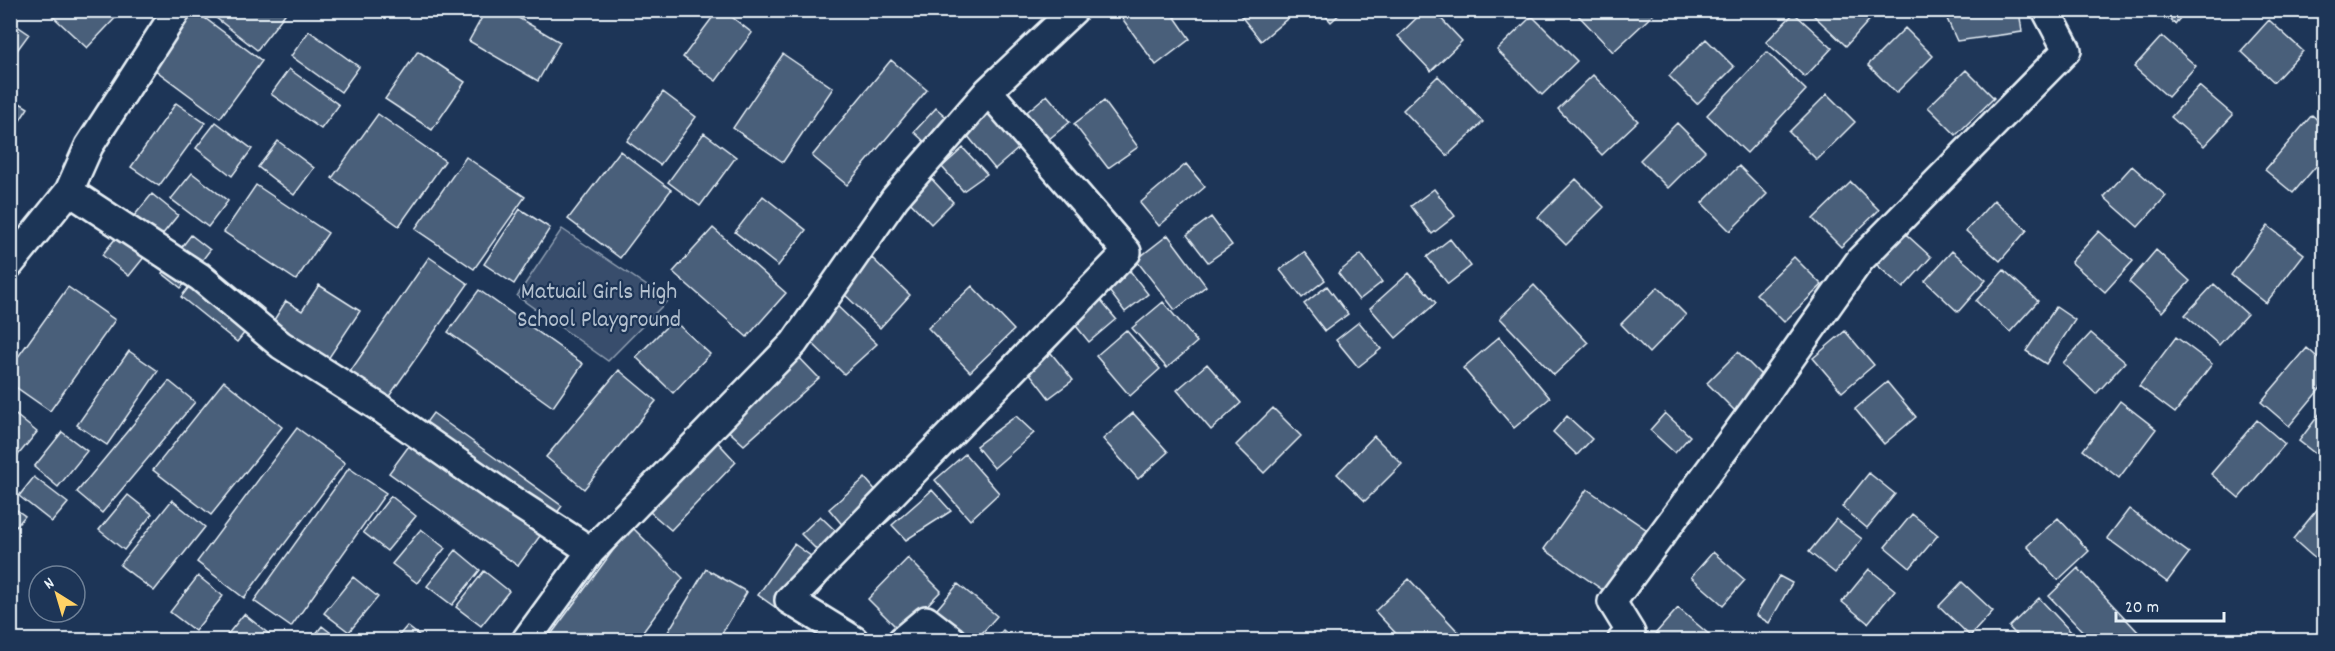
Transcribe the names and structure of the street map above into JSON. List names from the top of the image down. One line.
{"parks":["Matuail Girls High School Playground"],"scale_bar":"20 m","north":"top left"}
